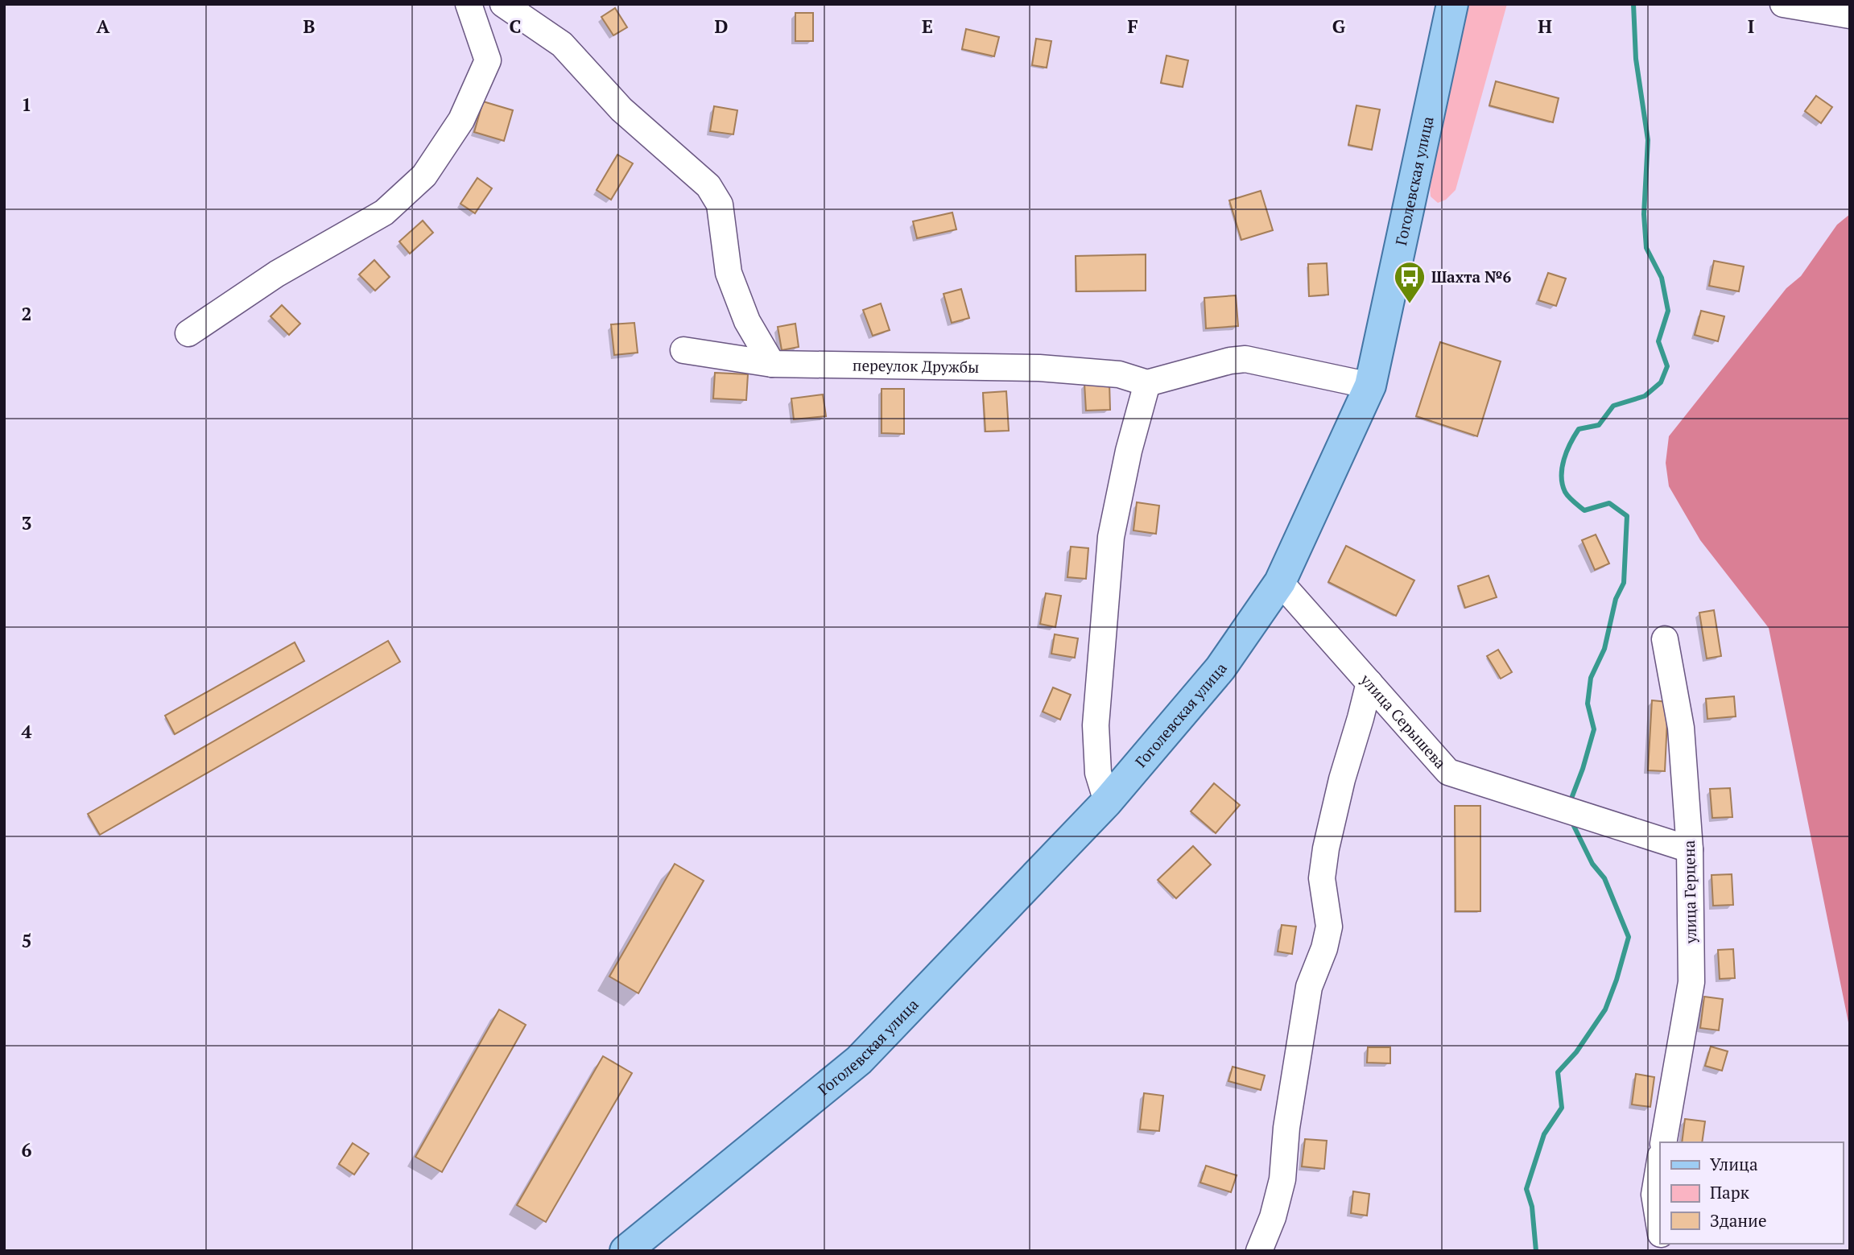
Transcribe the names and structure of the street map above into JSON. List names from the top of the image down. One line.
{"streets":{"main road":["Гоголевская улица"],"street":["переулок Дружбы","улица Серышева","улица Герцена"]},"crossings":[["Гоголевская улица","улица Серышева"],["улица Серышева","улица Герцена"]],"places":{"bus stop":["Шахта №6"]},"legend":["Улица","Парк","Здание"],"grid":{"columns":["A","B","C","D","E","F","G","H","I"],"rows":["1","2","3","4","5","6"]}}
